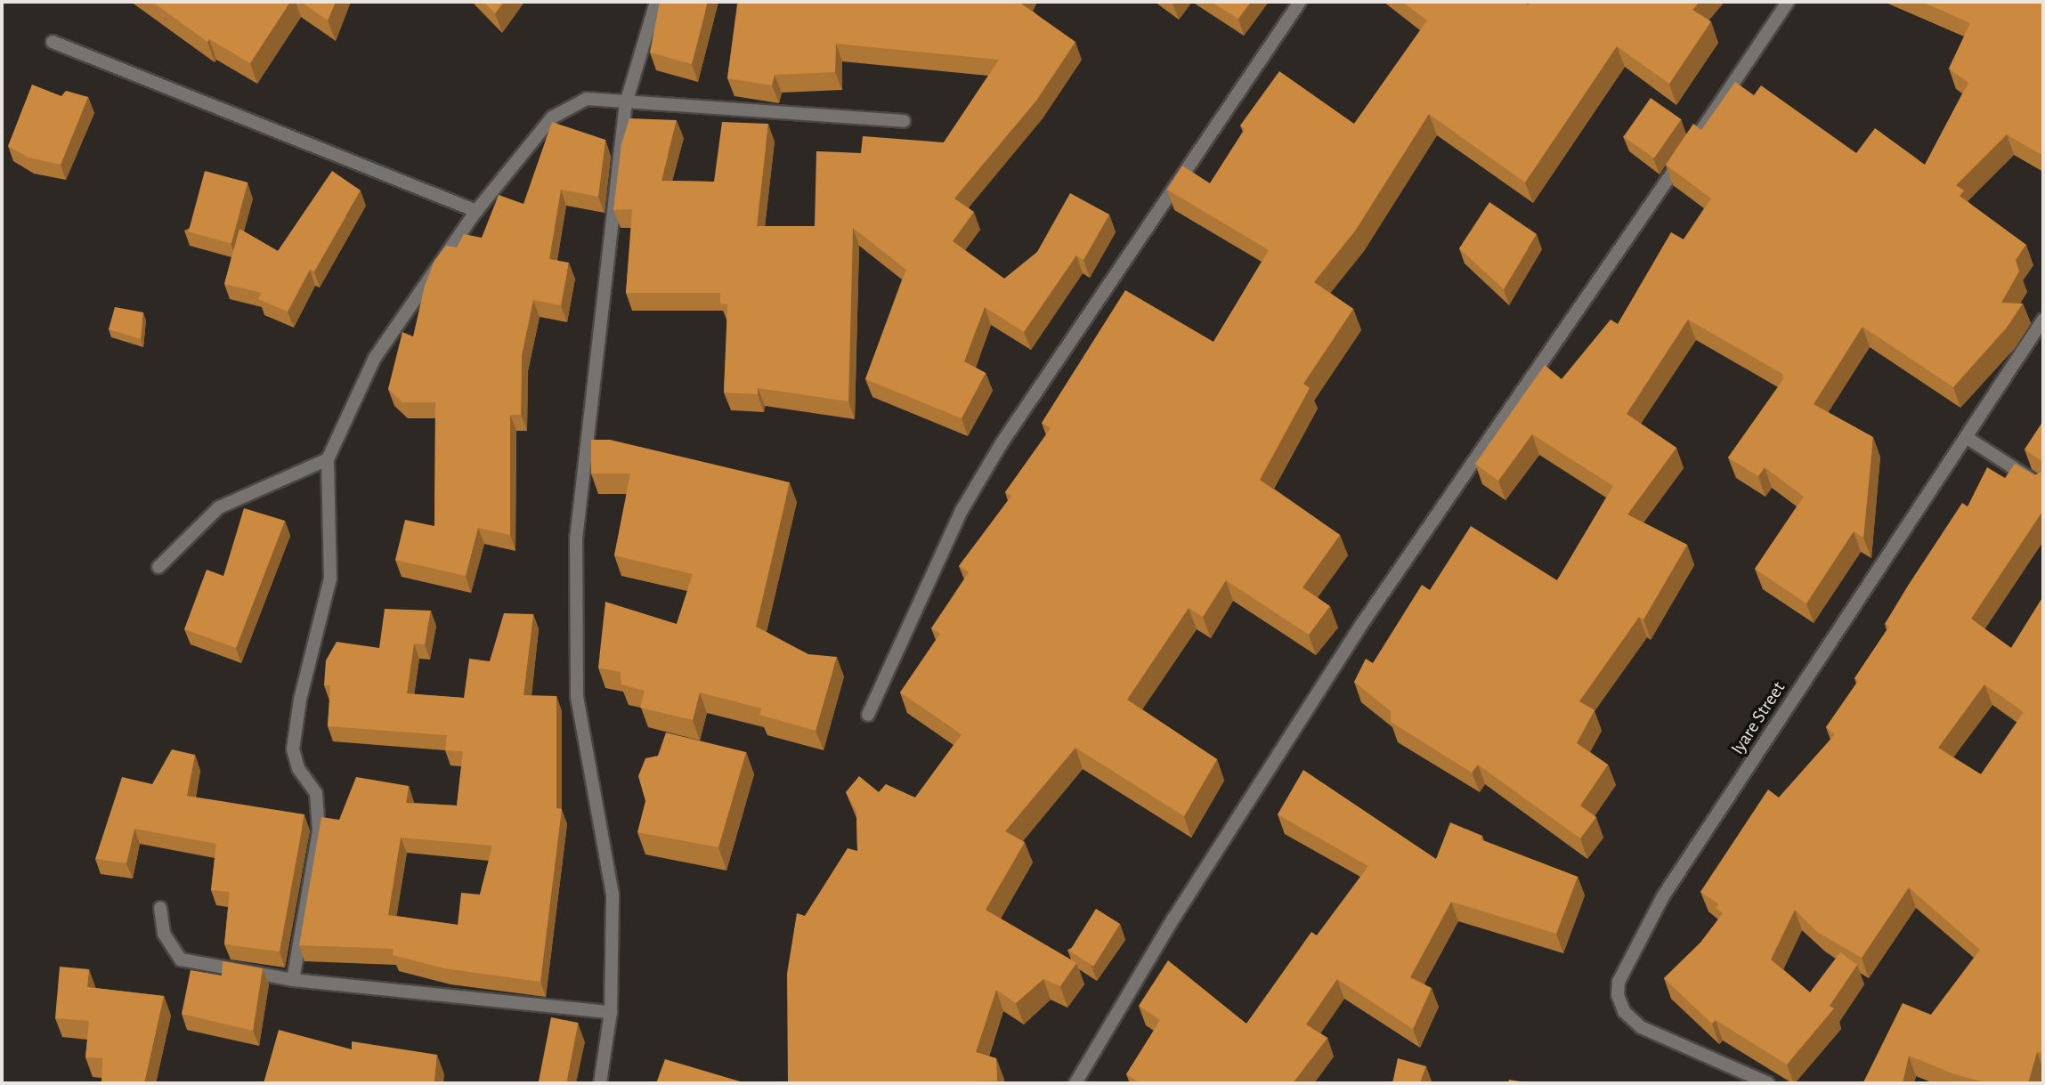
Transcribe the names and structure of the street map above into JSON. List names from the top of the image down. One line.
{"streets":{"street":["Iyare Street"]}}
